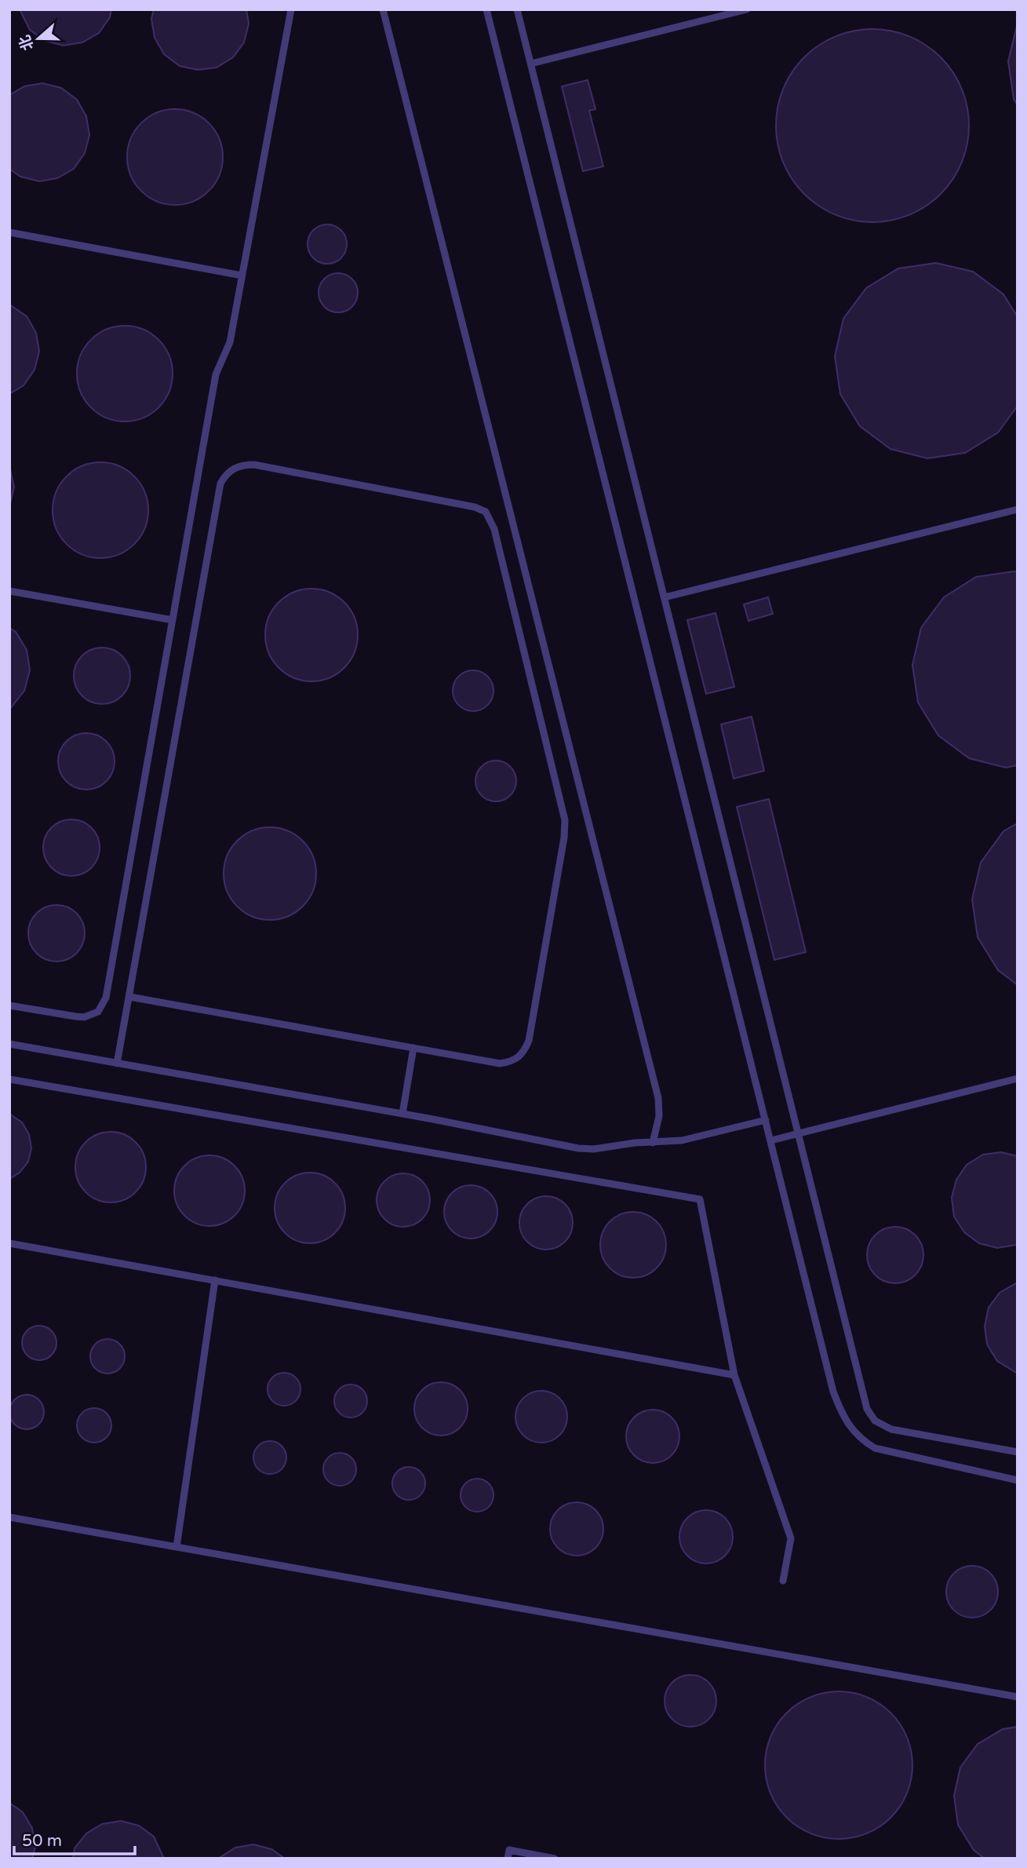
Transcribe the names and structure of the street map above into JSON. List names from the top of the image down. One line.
{"scale_bar":"50 m","north":"left"}
